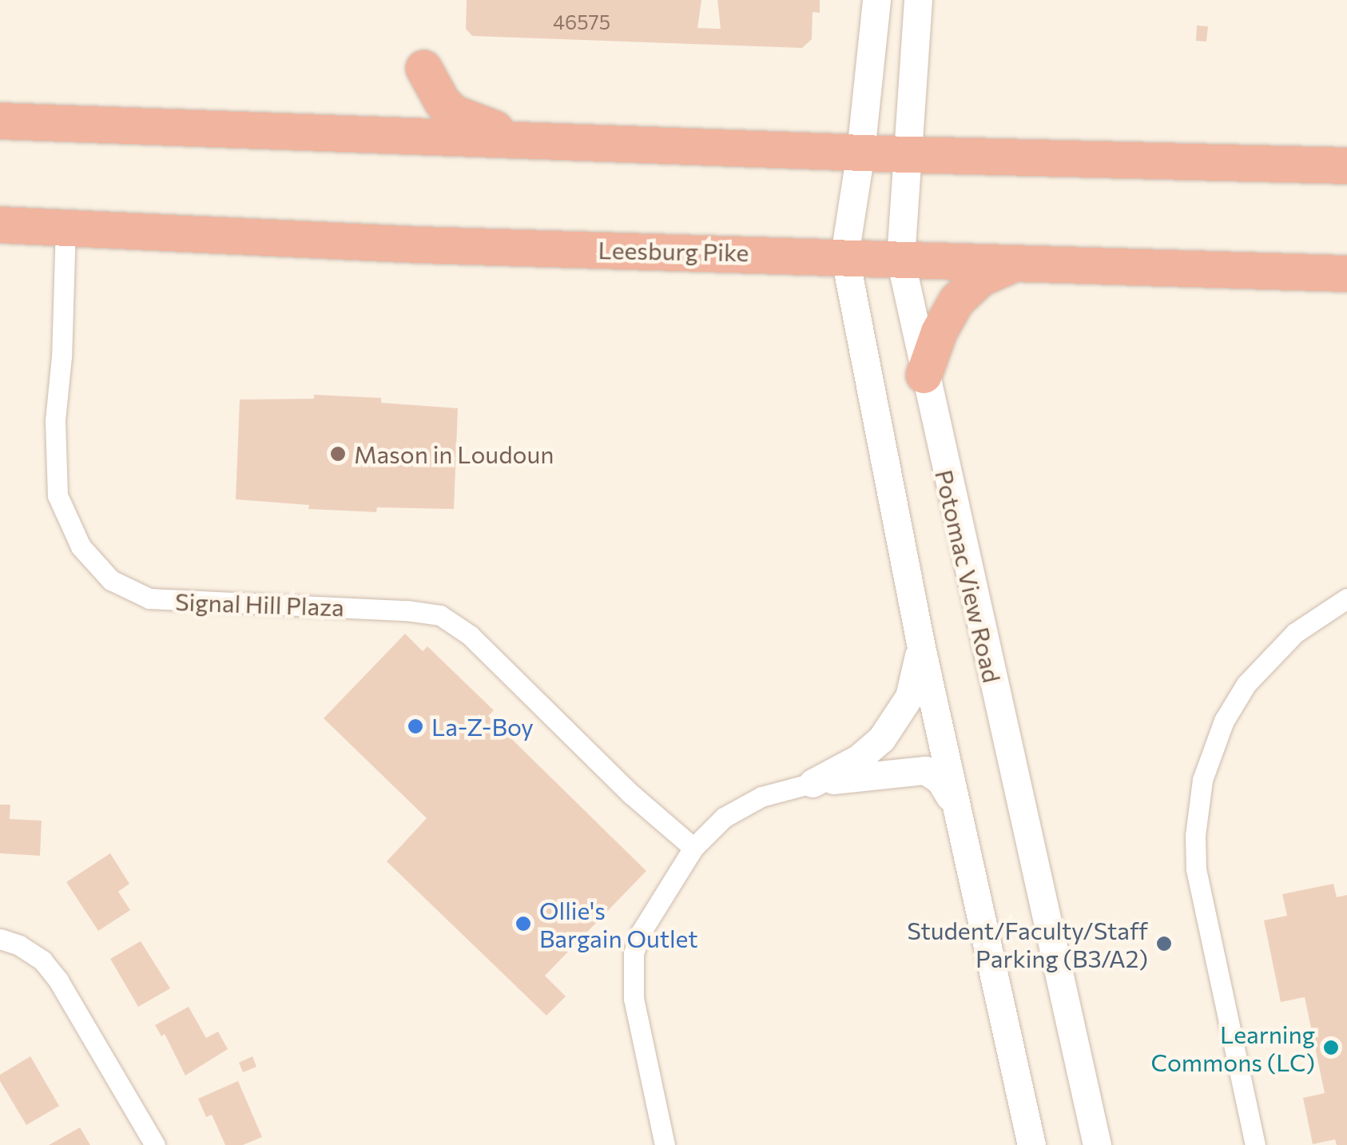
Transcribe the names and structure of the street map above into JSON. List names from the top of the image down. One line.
{"streets":{"highway":["Leesburg Pike"],"main road":["Potomac View Road"],"street":["Signal Hill Plaza"]},"crossings":[["Leesburg Pike","Potomac View Road"],["Leesburg Pike","Signal Hill Plaza"]],"places":["Mason in Loudoun","La-Z-Boy","Ollie's Bargain Outlet","Student/Faculty/Staff Parking (B3/A2)","Learning Commons (LC)"],"house_numbers":["46575"]}
